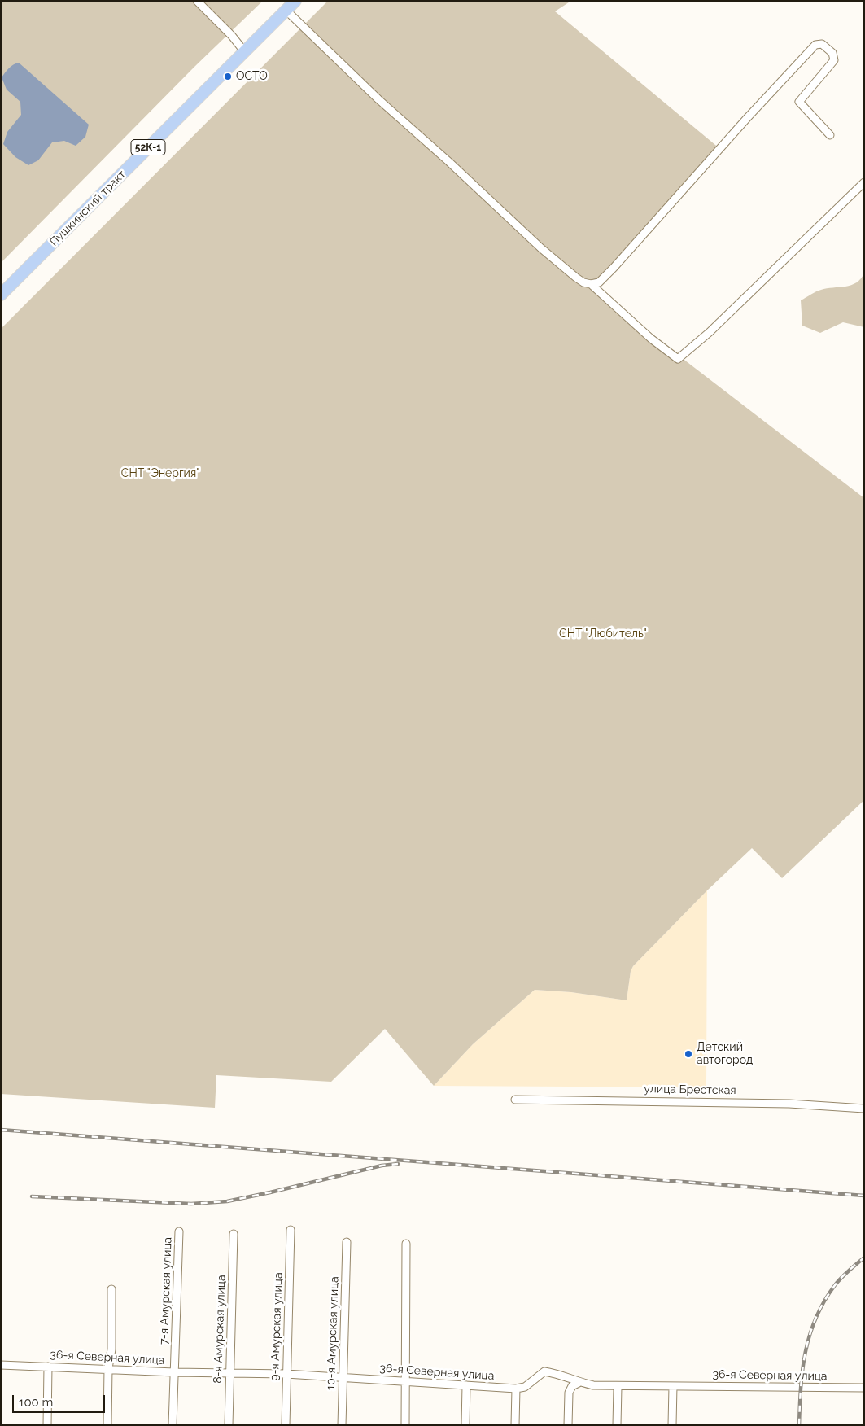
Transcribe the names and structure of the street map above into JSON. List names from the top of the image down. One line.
{"streets":{"main road":["52К-1","Пушкинский тракт"],"street":["улица Брестская","7-я Амурская улица","9-я Амурская улица","8-я Амурская улица","10-я Амурская улица","36-я Северная улица"]},"crossings":[["7-я Амурская улица","36-я Северная улица"],["9-я Амурская улица","36-я Северная улица"],["8-я Амурская улица","36-я Северная улица"],["10-я Амурская улица","36-я Северная улица"]],"parks":["СНТ \"Энергия\"","СНТ \"Любитель\""],"places":["ОСТО","Детский автогород"],"scale_bar":"100 m"}
